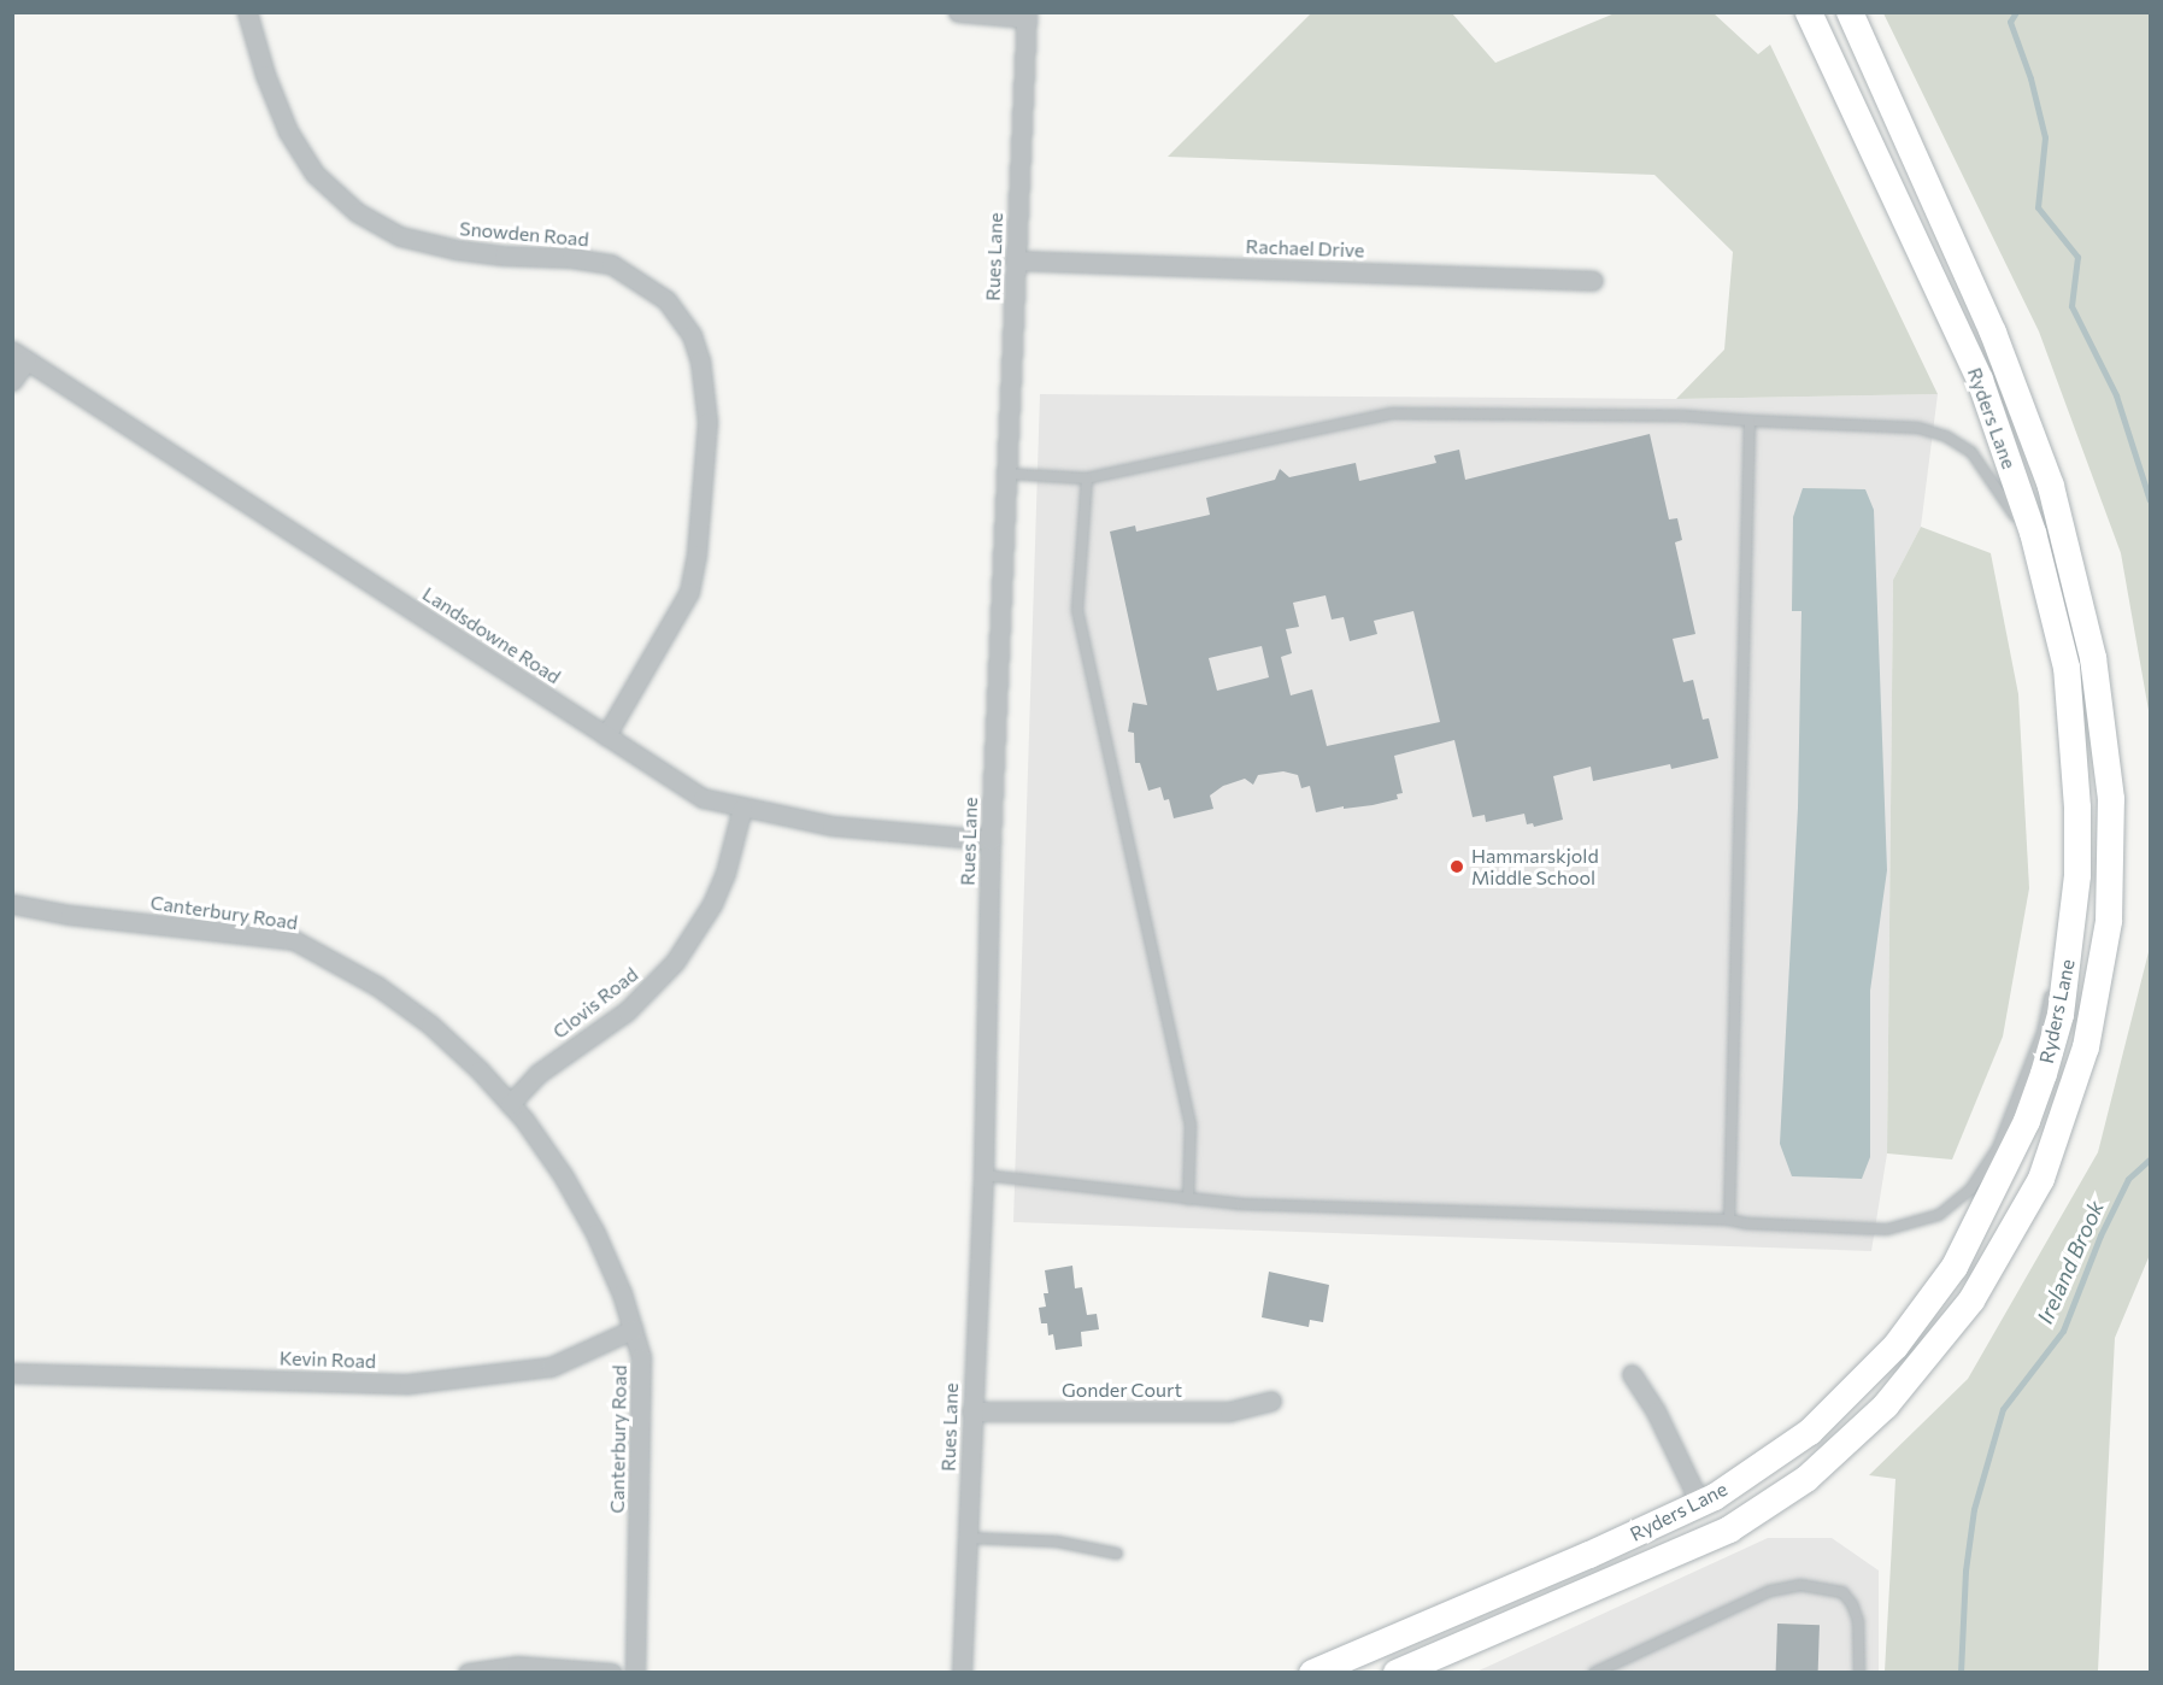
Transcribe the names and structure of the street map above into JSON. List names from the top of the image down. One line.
{"streets":{"main road":["Ryders Lane"],"street":["Snowden Road","Rachael Drive","Rues Lane","Landsdowne Road","Canterbury Road","Clovis Road","Kevin Road","Gonder Court"]},"crossings":[["Snowden Road","Landsdowne Road"],["Rachael Drive","Rues Lane"],["Rues Lane","Landsdowne Road"],["Rues Lane","Gonder Court"],["Landsdowne Road","Clovis Road"],["Canterbury Road","Clovis Road"],["Canterbury Road","Kevin Road"]],"water":["Ireland Brook"],"places":["Hammarskjold Middle School"]}
